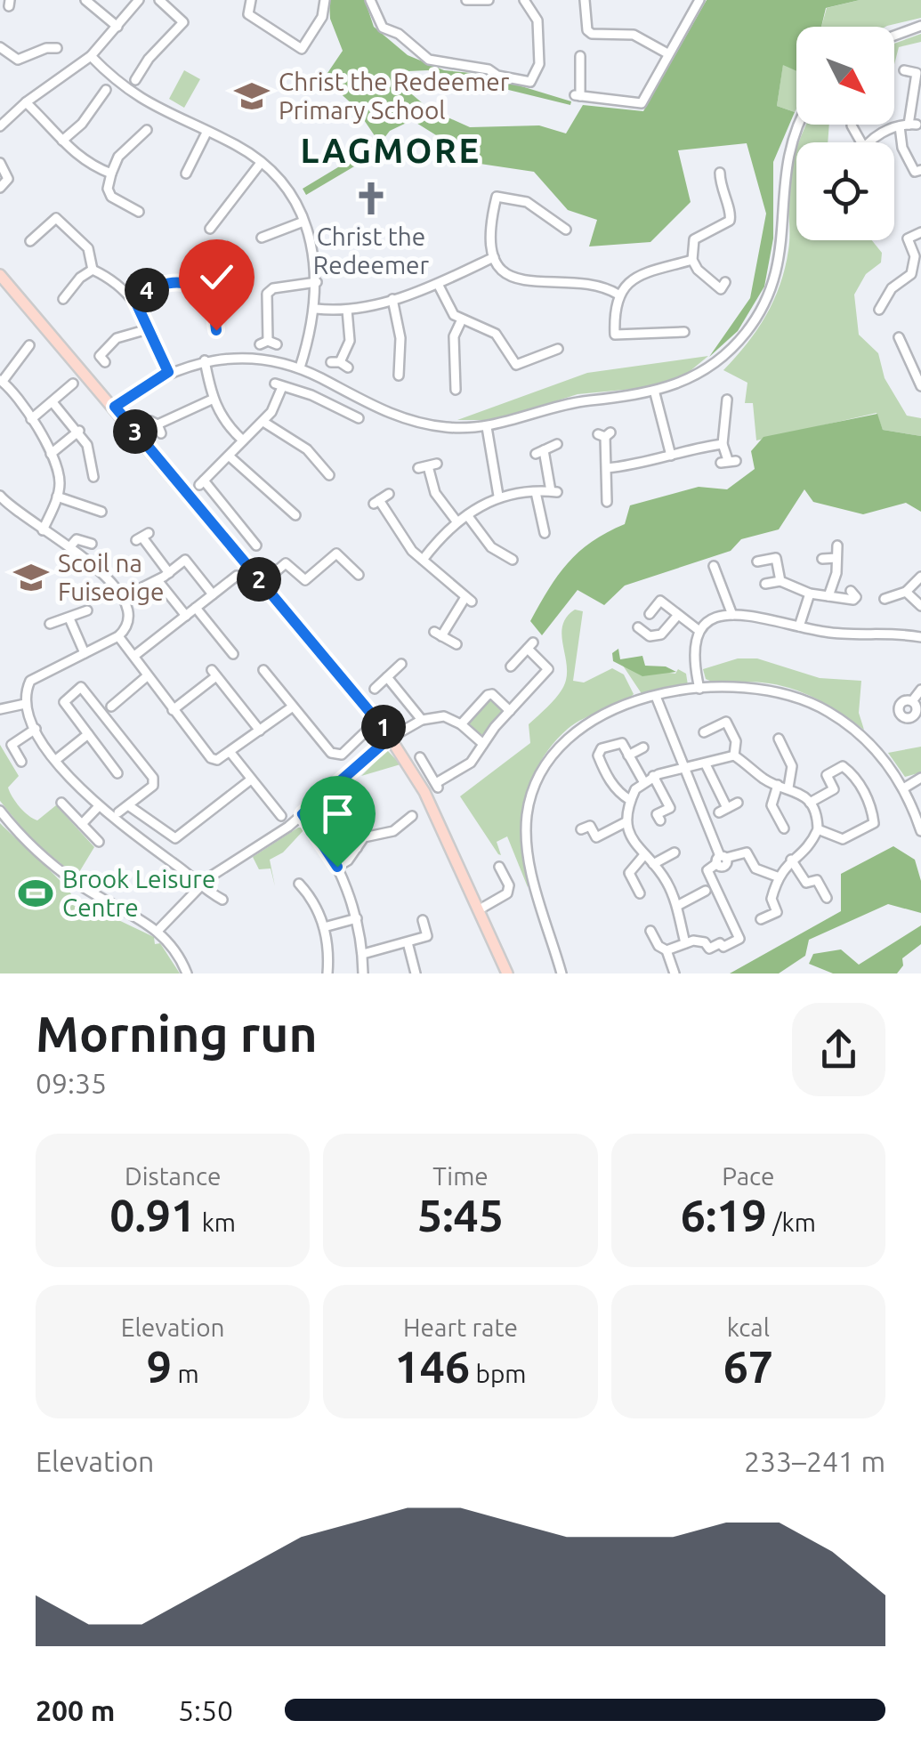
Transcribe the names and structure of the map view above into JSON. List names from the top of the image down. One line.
{"districts":["LAGMORE"],"places":{"school or university":["Christ the Redeemer Primary School","Scoil na Fuiseoige"],"church":["Christ the Redeemer"],"sports":["Brook Leisure Centre"]},"north":"bottom right","page":{"pins":["4","3","2","1"],"heading":["Morning run","09:35"],"stats":[["Distance","0.91 km"],["Time","5:45"],["Pace","6:19 /km"],["Elevation","9 m"],["Heart rate","146 bpm"],["kcal","67"]],"chart":["Elevation","233–241 m"],"list":[{"name":"200 m","note":"5:50"}]}}
